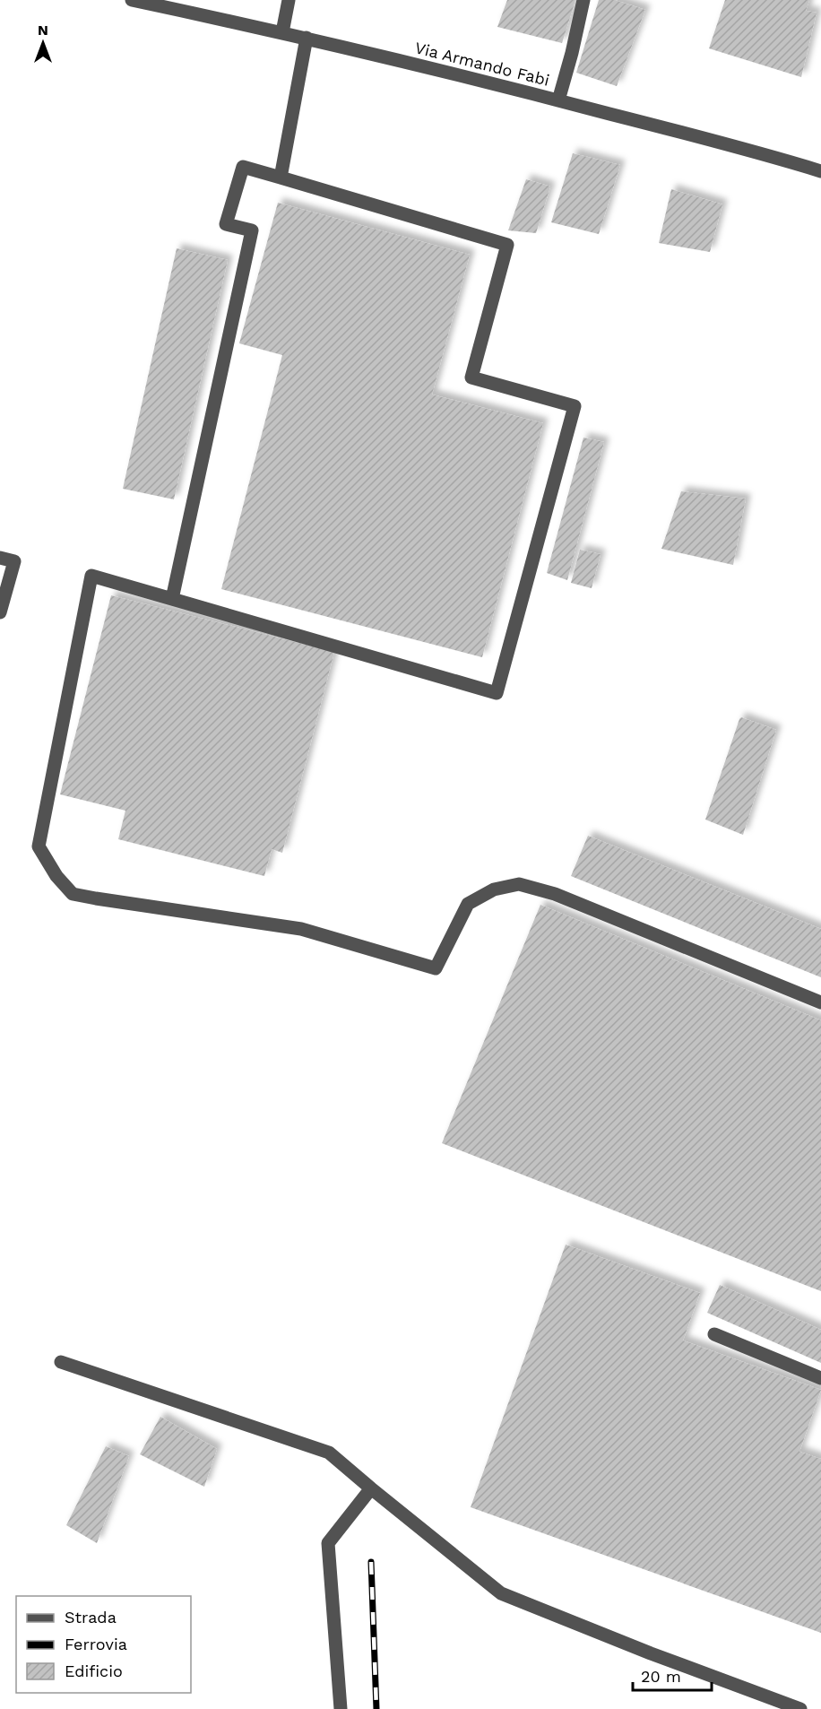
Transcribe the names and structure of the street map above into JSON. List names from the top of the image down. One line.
{"streets":{"street":["Via Armando Fabi"]},"legend":["Strada","Ferrovia","Edificio"],"scale_bar":"20 m","north":"top"}
